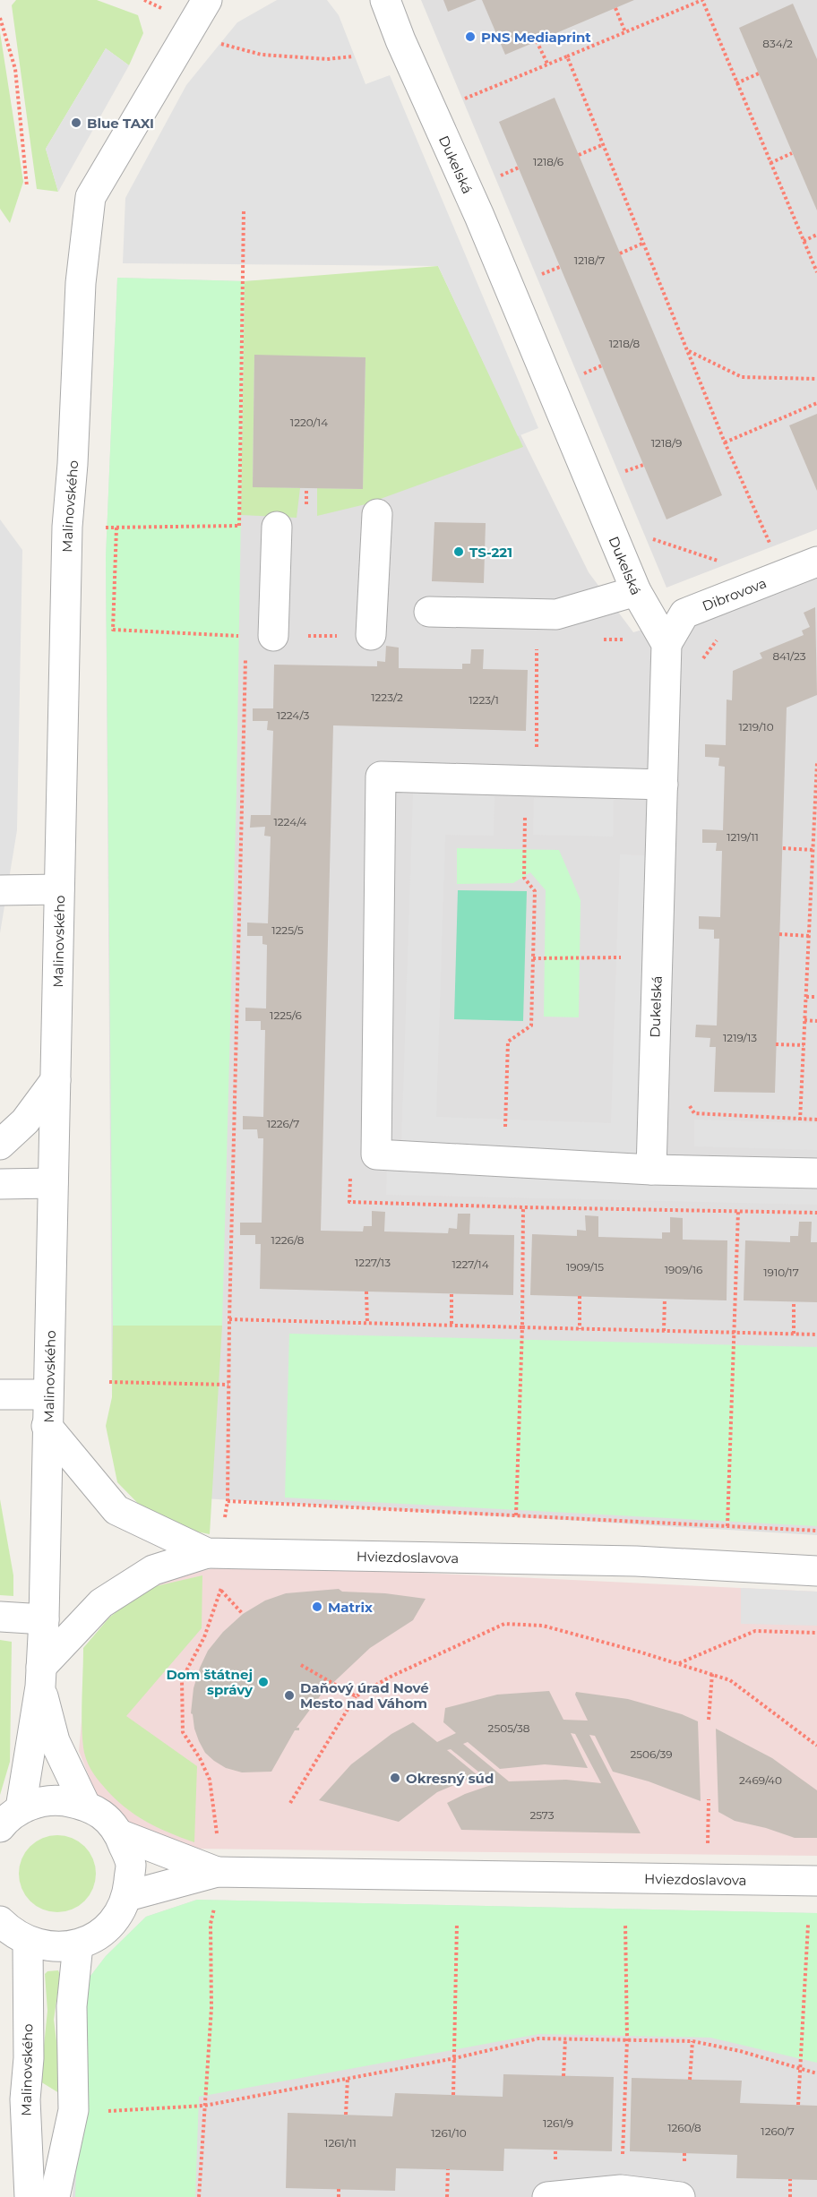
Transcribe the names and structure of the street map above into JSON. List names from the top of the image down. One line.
{"streets":{"street":["Dukelská","Malinovského","Dibrovova","Hviezdoslavova"]},"crossings":[["Dukelská","Dibrovova"],["Malinovského","Hviezdoslavova"]],"places":["PNS Mediaprint","Blue TAXI","TS-221","Matrix","Dom štátnej správy","Daňový úrad Nové Mesto nad Váhom","Okresný súd"],"house_numbers":["834/2","1218/6","1218/7","1218/8","1220/14","1218/9","841/23","1223/2","1223/1","1224/3","1219/10","1224/4","1219/11","1225/5","1225/6","1219/13","1226/7","1226/8","1227/13","1227/14","1909/15","1909/16","1910/17","2505/38","2506/39","2469/40","2573","1261/9","1260/8","1260/7","1261/10","1261/11"]}
